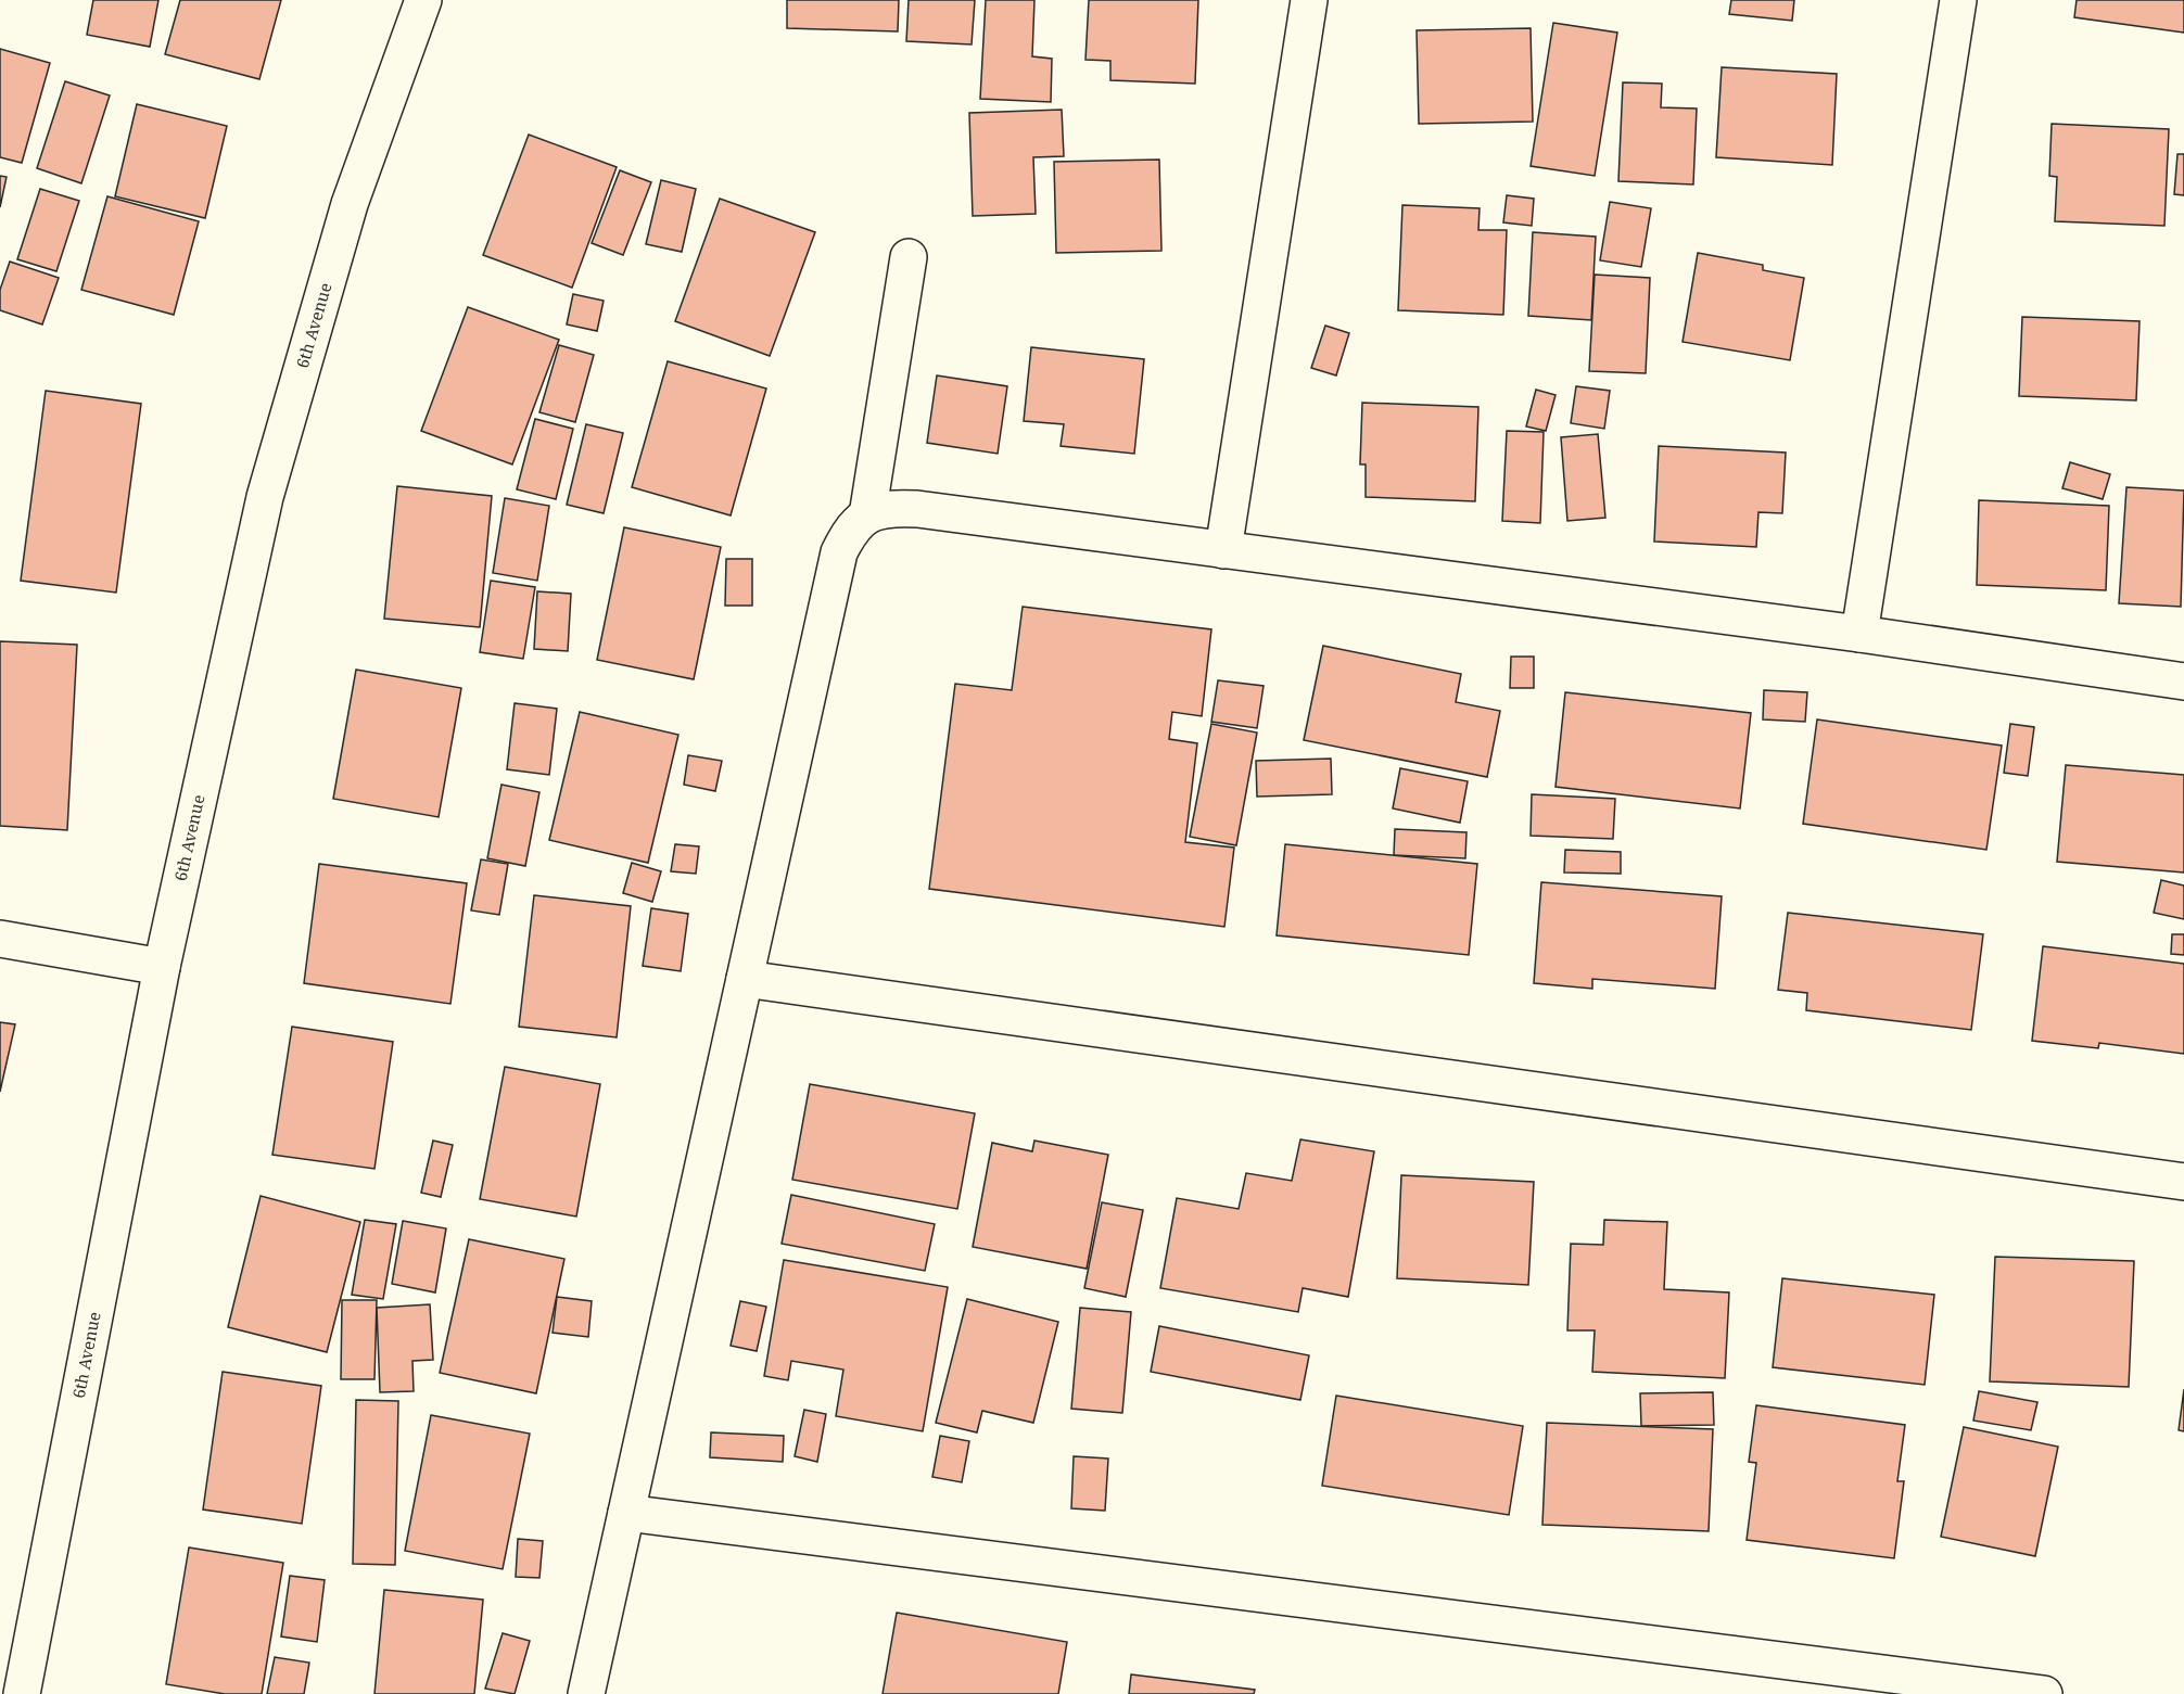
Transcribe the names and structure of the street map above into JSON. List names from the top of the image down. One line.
{"streets":{"street":["6th Avenue"]}}
